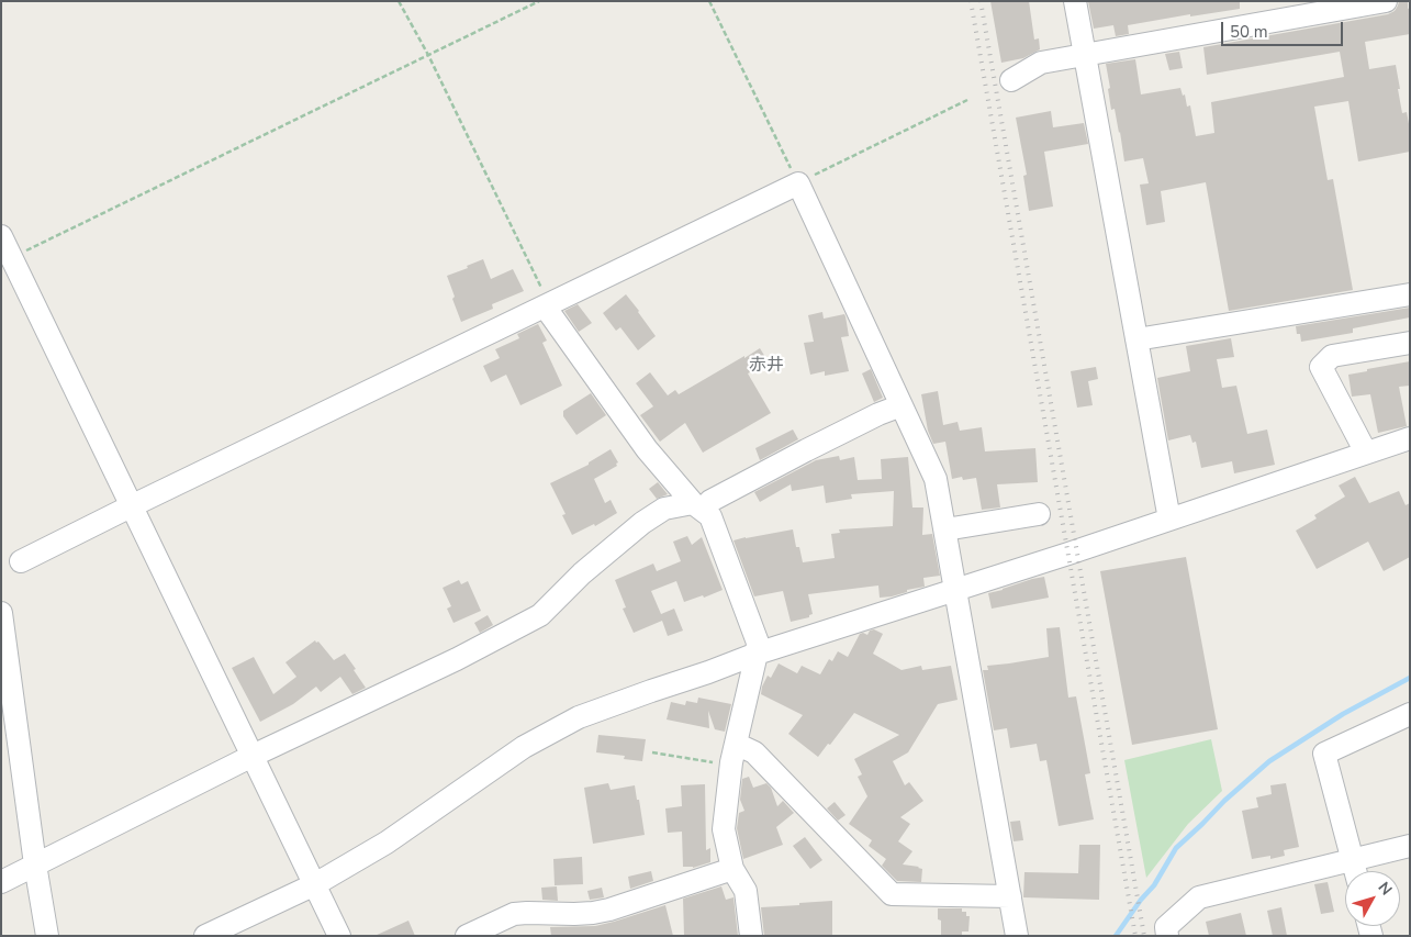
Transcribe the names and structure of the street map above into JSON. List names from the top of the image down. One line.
{"districts":["赤井"],"scale_bar":"50 m","north":"top right"}
